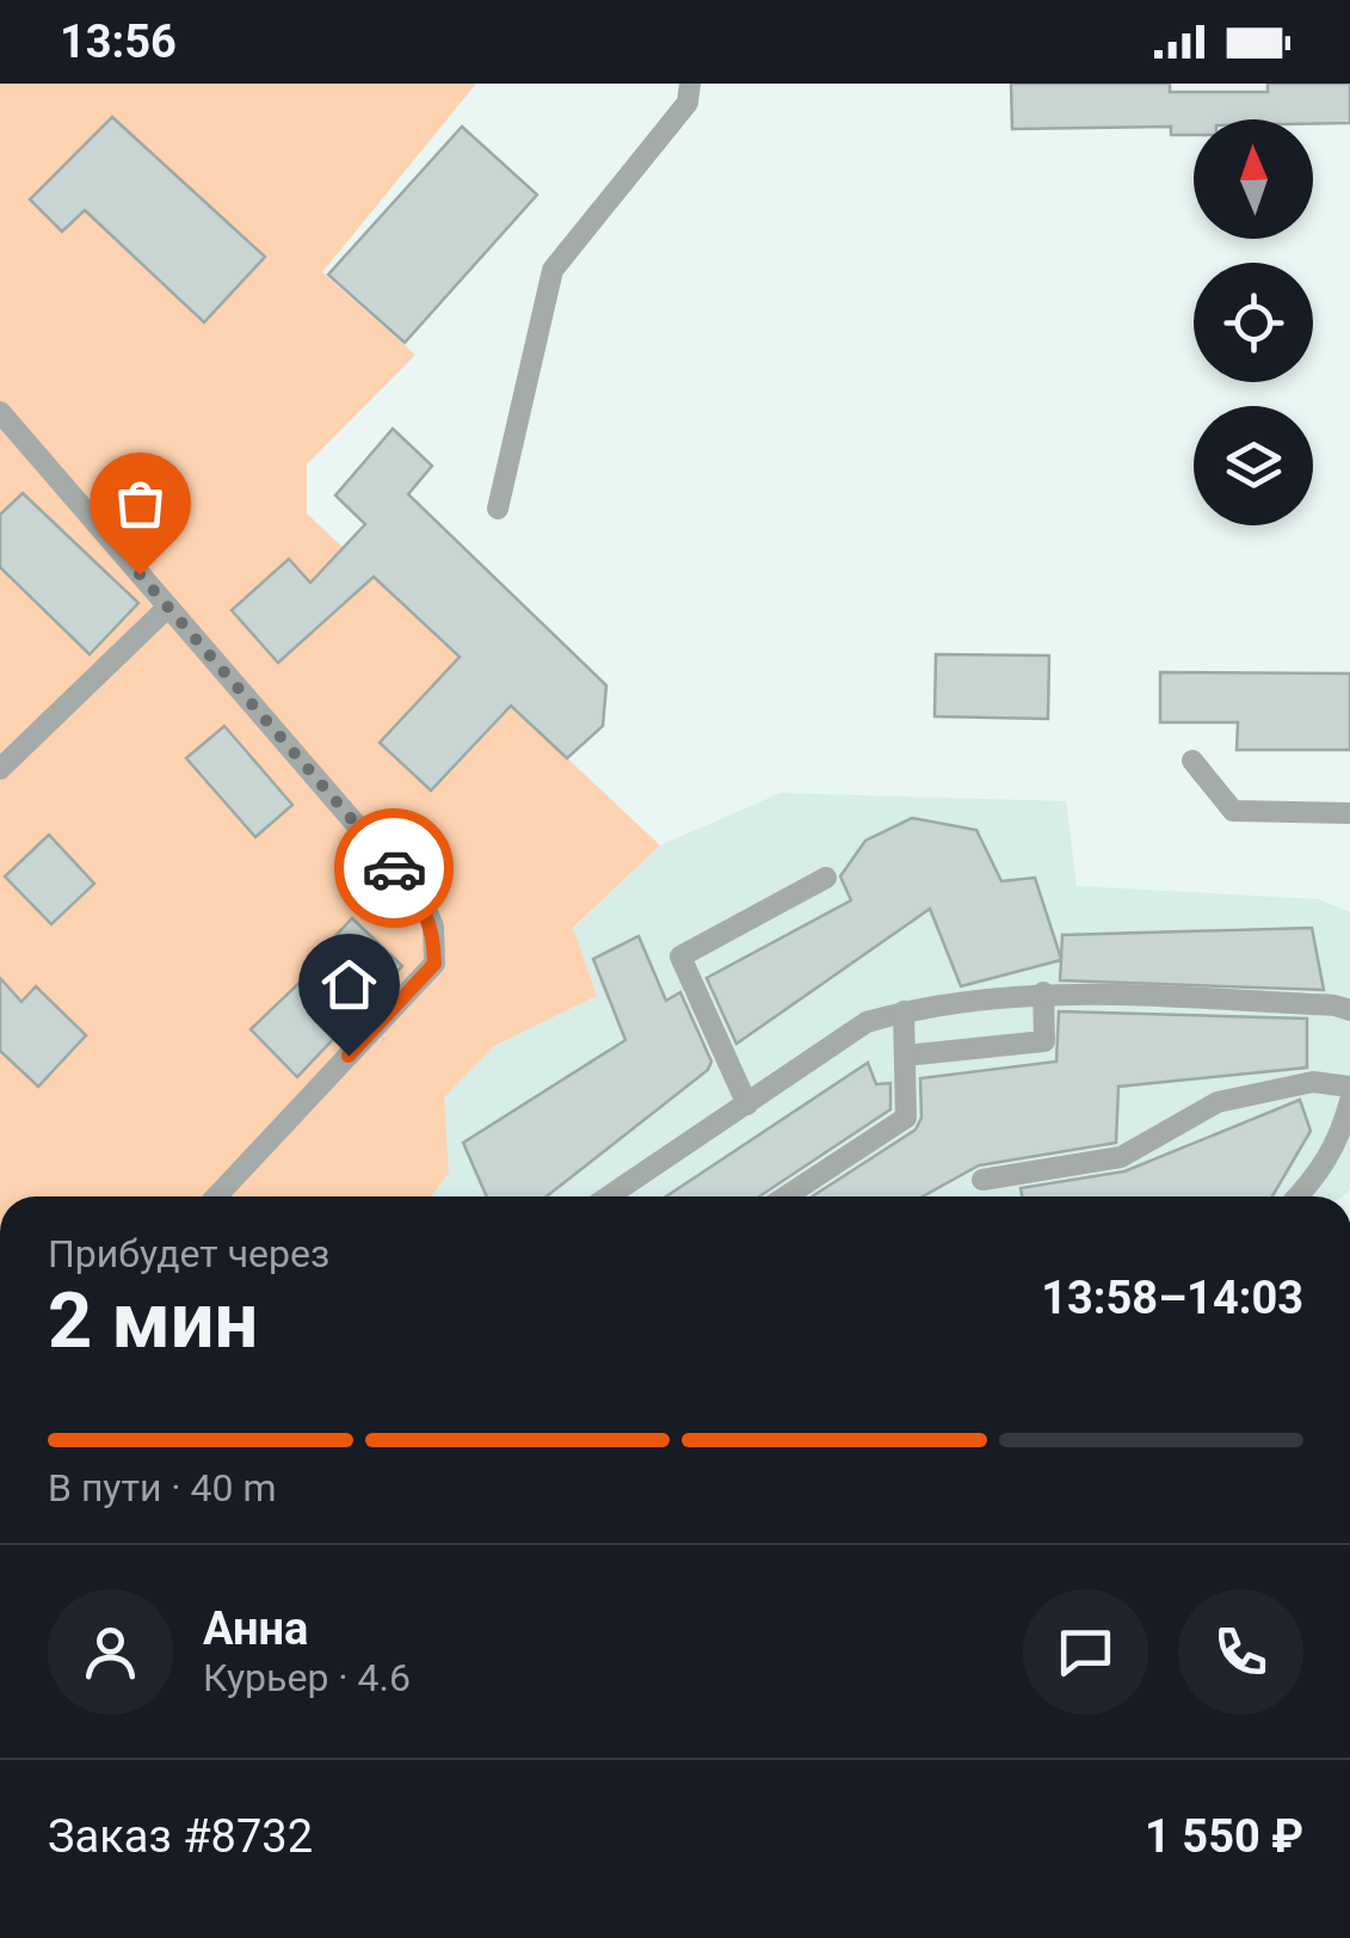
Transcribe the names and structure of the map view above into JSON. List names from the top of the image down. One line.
{"north":"top","page":{"status":"13:56","heading":["2 мин","Прибудет через","13:58–14:03"],"panel":["Анна","Курьер · 4.6","Заказ #8732","1 550 ₽"],"bar":"В пути · 40 m"}}
